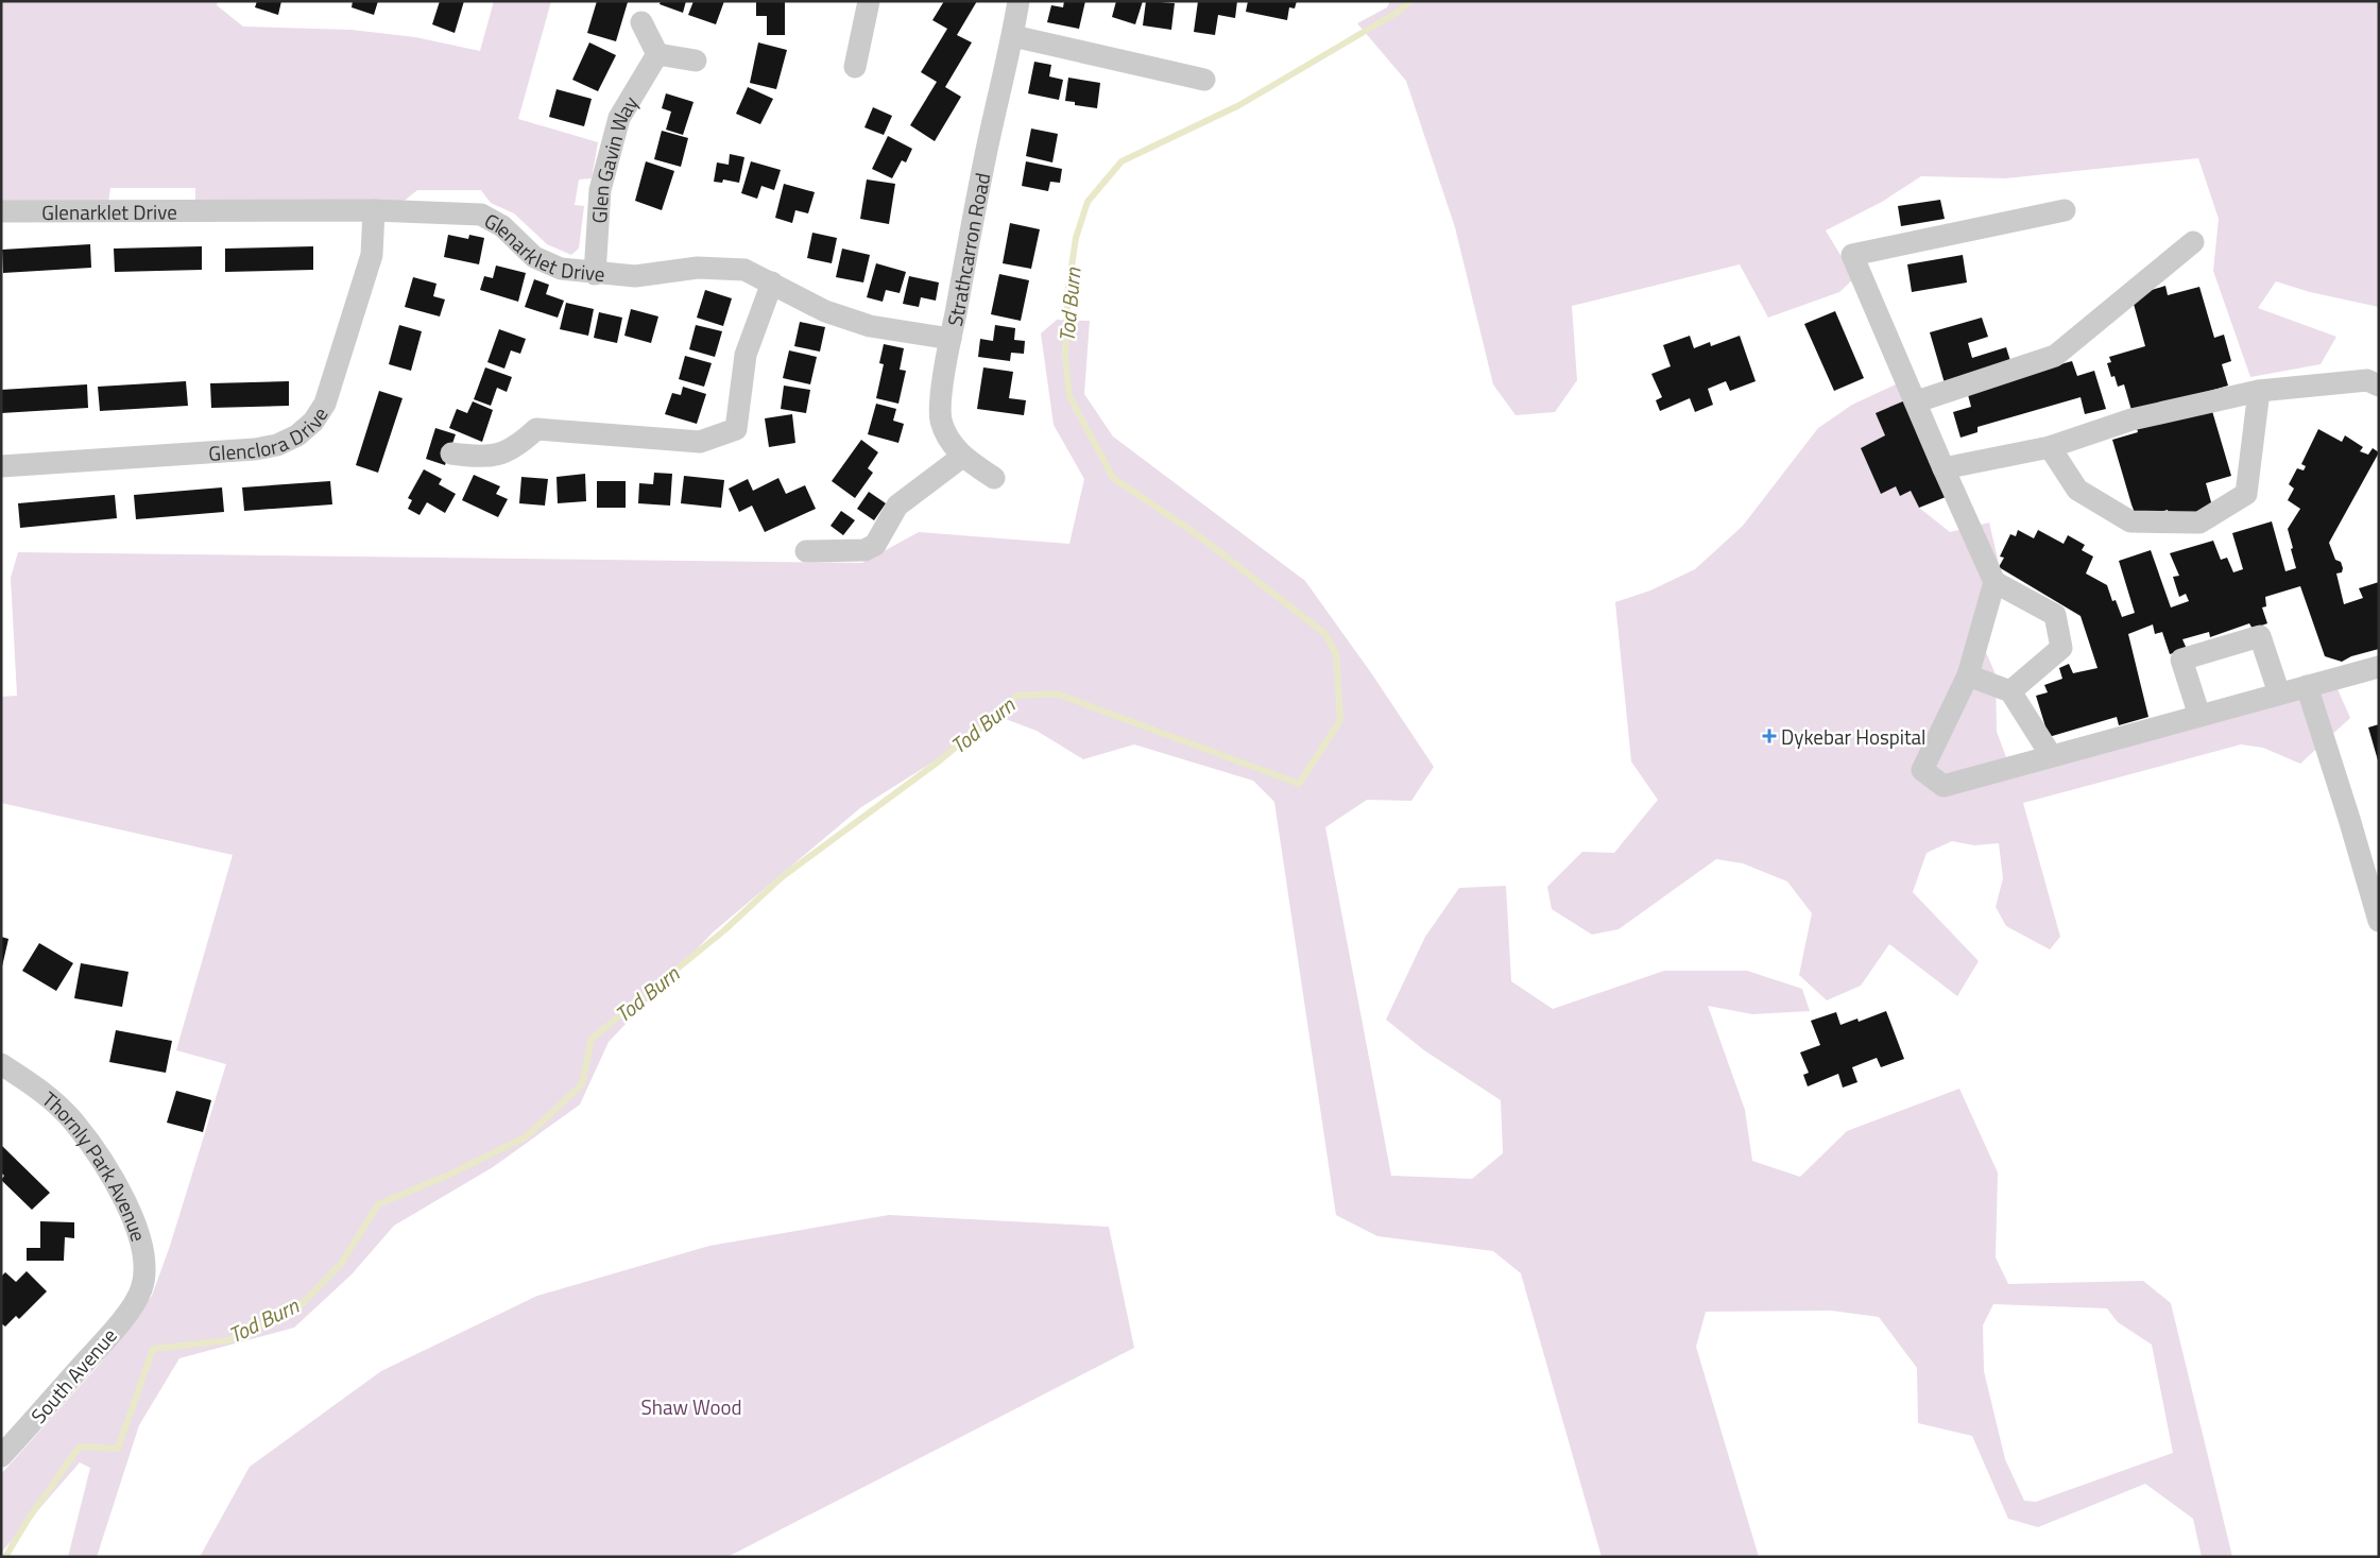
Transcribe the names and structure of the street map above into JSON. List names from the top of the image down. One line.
{"streets":{"street":["Glen Gavin Way","Glenarklet Drive","Strathcarron Road","Glenclora Drive","Thornly Park Avenue","South Avenue"]},"crossings":[["Glen Gavin Way","Glenarklet Drive"],["Glenarklet Drive","Strathcarron Road"],["Glenarklet Drive","Glenclora Drive"],["Thornly Park Avenue","South Avenue"]],"water":["Tod Burn"],"parks":["Shaw Wood"],"places":{"health":["Dykebar Hospital"]}}
